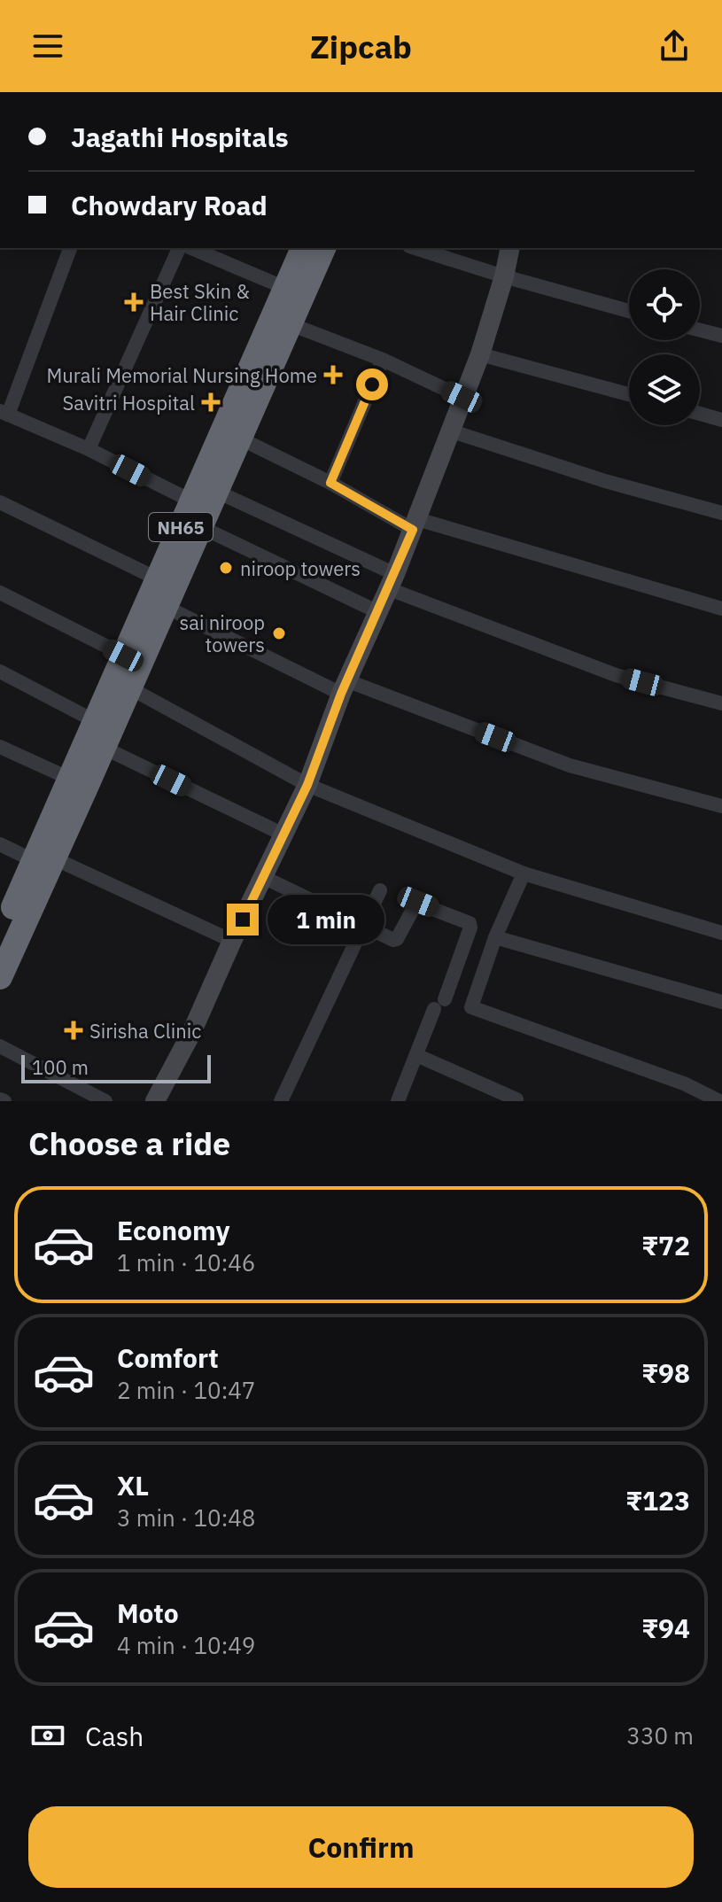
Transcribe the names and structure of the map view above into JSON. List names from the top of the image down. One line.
{"streets":{"highway":["NH65"]},"places":{"health":["Best Skin & Hair Clinic","Murali Memorial Nursing Home","Savitri Hospital","Sirisha Clinic"],"other":["niroop towers","sai niroop towers"]},"scale_bar":"100 m","page":{"header":"Zipcab","banner":["Jagathi Hospitals","Chowdary Road"],"bubble":"1 min","scale":"100 m","heading":"Choose a ride","list":[{"name":"Economy","note":"1 min · 10:46","value":"₹72"},{"name":"Comfort","note":"2 min · 10:47","value":"₹98"},{"name":"XL","note":"3 min · 10:48","value":"₹123"},{"name":"Moto","note":"4 min · 10:49","value":"₹94"}],"pay":["Cash","330 m"],"buttons":"Confirm"}}
